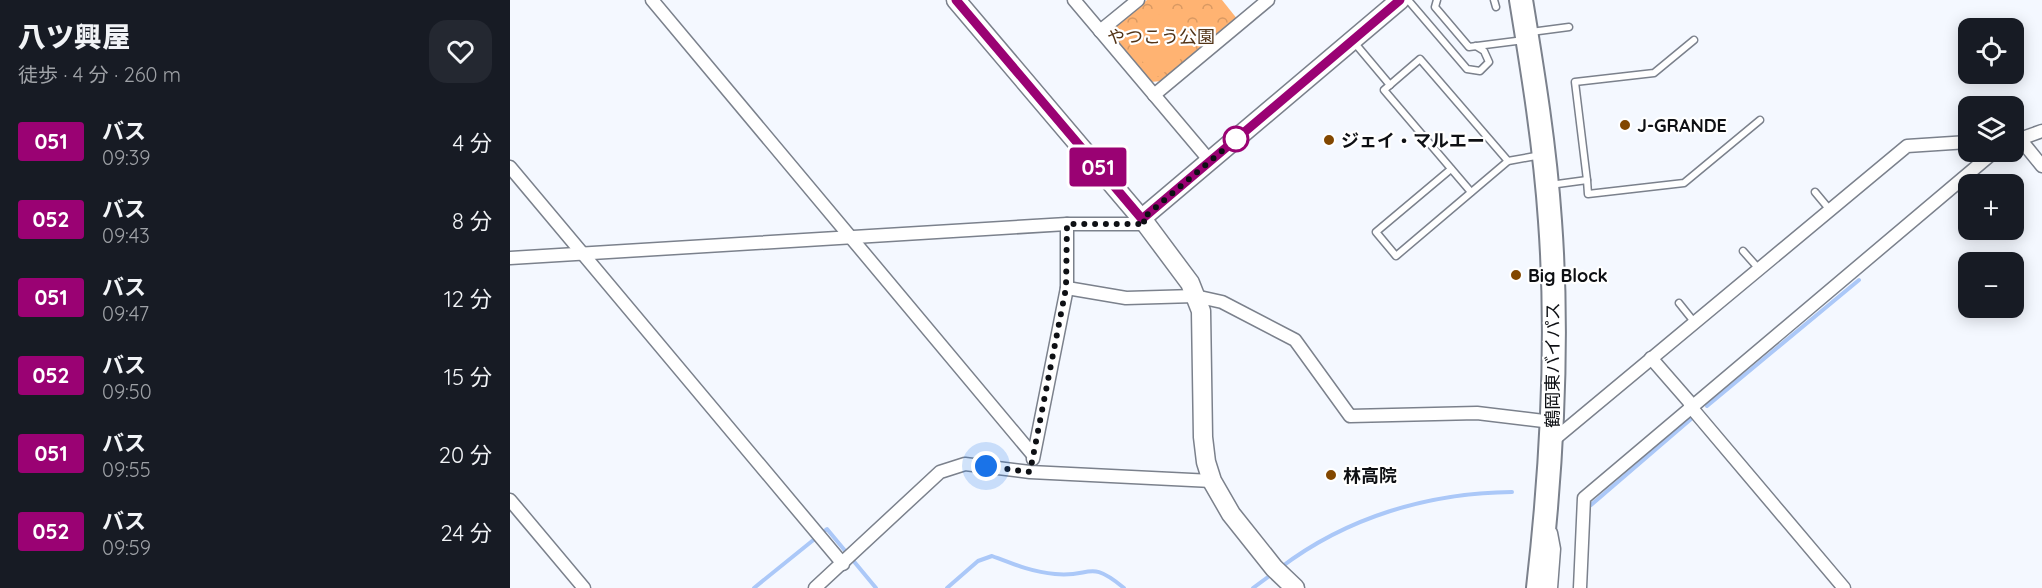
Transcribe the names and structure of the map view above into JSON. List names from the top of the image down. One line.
{"streets":{"highway":["鶴岡東バイパス"]},"parks":["やつこう公園"],"places":["J-GRANDE","ジェイ・マルエー","Big Block","林高院"],"lines":["bus line 051"],"page":{"heading":["八ツ興屋","徒歩 · 4 分 · 260 m"],"on_map":"051","map_buttons":["+","−"],"list":[{"mark":"051","name":"バス","note":"09:39","value":"4 分"},{"mark":"052","name":"バス","note":"09:43","value":"8 分"},{"mark":"051","name":"バス","note":"09:47","value":"12 分"},{"mark":"052","name":"バス","note":"09:50","value":"15 分"},{"mark":"051","name":"バス","note":"09:55","value":"20 分"},{"mark":"052","name":"バス","note":"09:59","value":"24 分"}]}}
